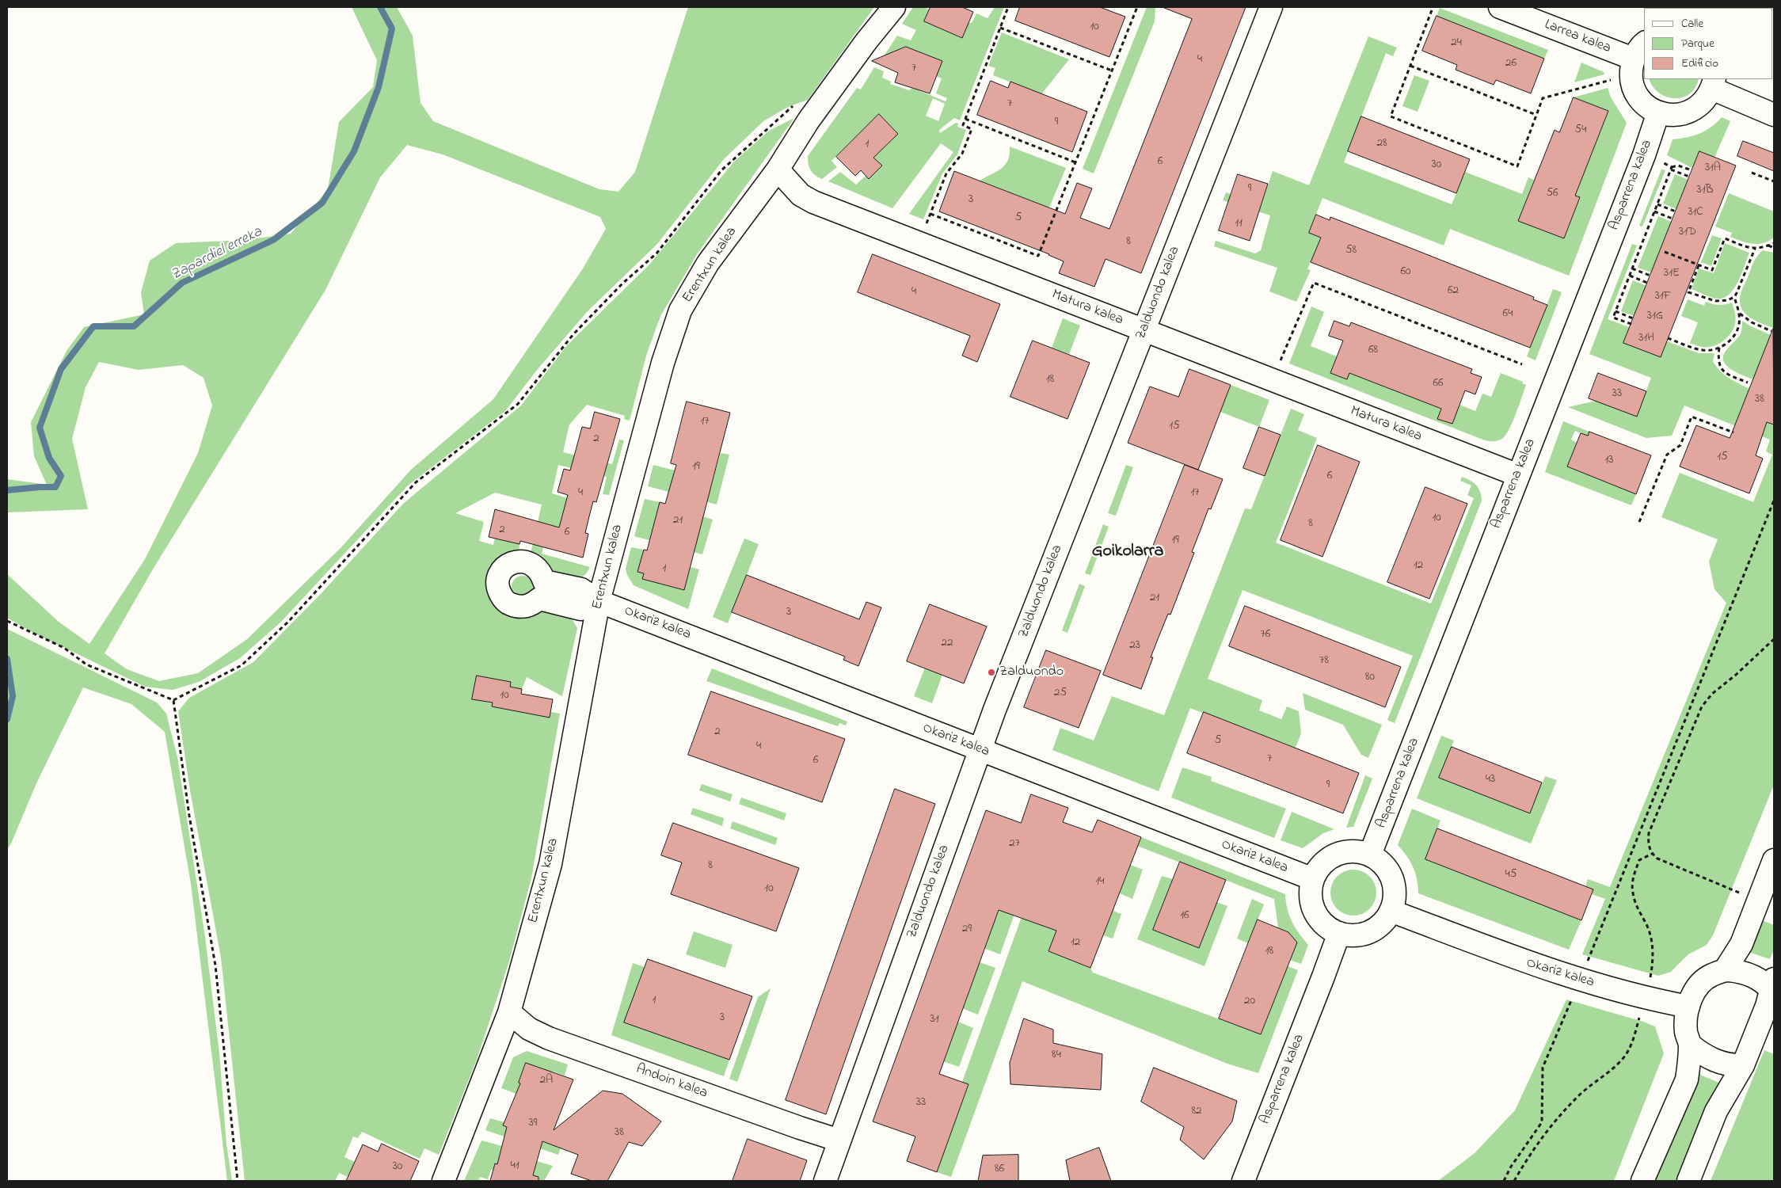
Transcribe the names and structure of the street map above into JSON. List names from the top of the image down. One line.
{"streets":{"street":["Larrea kalea","Asparrena kalea","Erentxun kalea","Zalduondo kalea","Matura kalea","Okariz kalea","Andoin kalea"]},"crossings":[["Asparrena kalea","Matura kalea"],["Asparrena kalea","Okariz kalea"],["Erentxun kalea","Matura kalea"],["Erentxun kalea","Okariz kalea"],["Erentxun kalea","Andoin kalea"],["Zalduondo kalea","Matura kalea"],["Zalduondo kalea","Okariz kalea"],["Zalduondo kalea","Andoin kalea"]],"districts":["Goikolarra"],"water":["Zapardiel erreka"],"places":["Zalduondo"],"house_numbers":["10","24","4","26","7","7","9","54","28","1","6","30","31A","9","31B","56","3","31C","5","11","31D","8","58","60","31E","62","4","31F","64","31G","31H","68","18","66","33","38","17","15","2","15","13","19","6","4","17","10","21","8","2","6","19","12","1","21","3","76","22","23","78","80","25","10","2","5","4","7","6","43","9","27","8","45","14","10","16","29","12","18","1","20","3","31","84","2A","33","82","39","38","41","30","86"],"legend":["Calle","Parque","Edificio"]}
